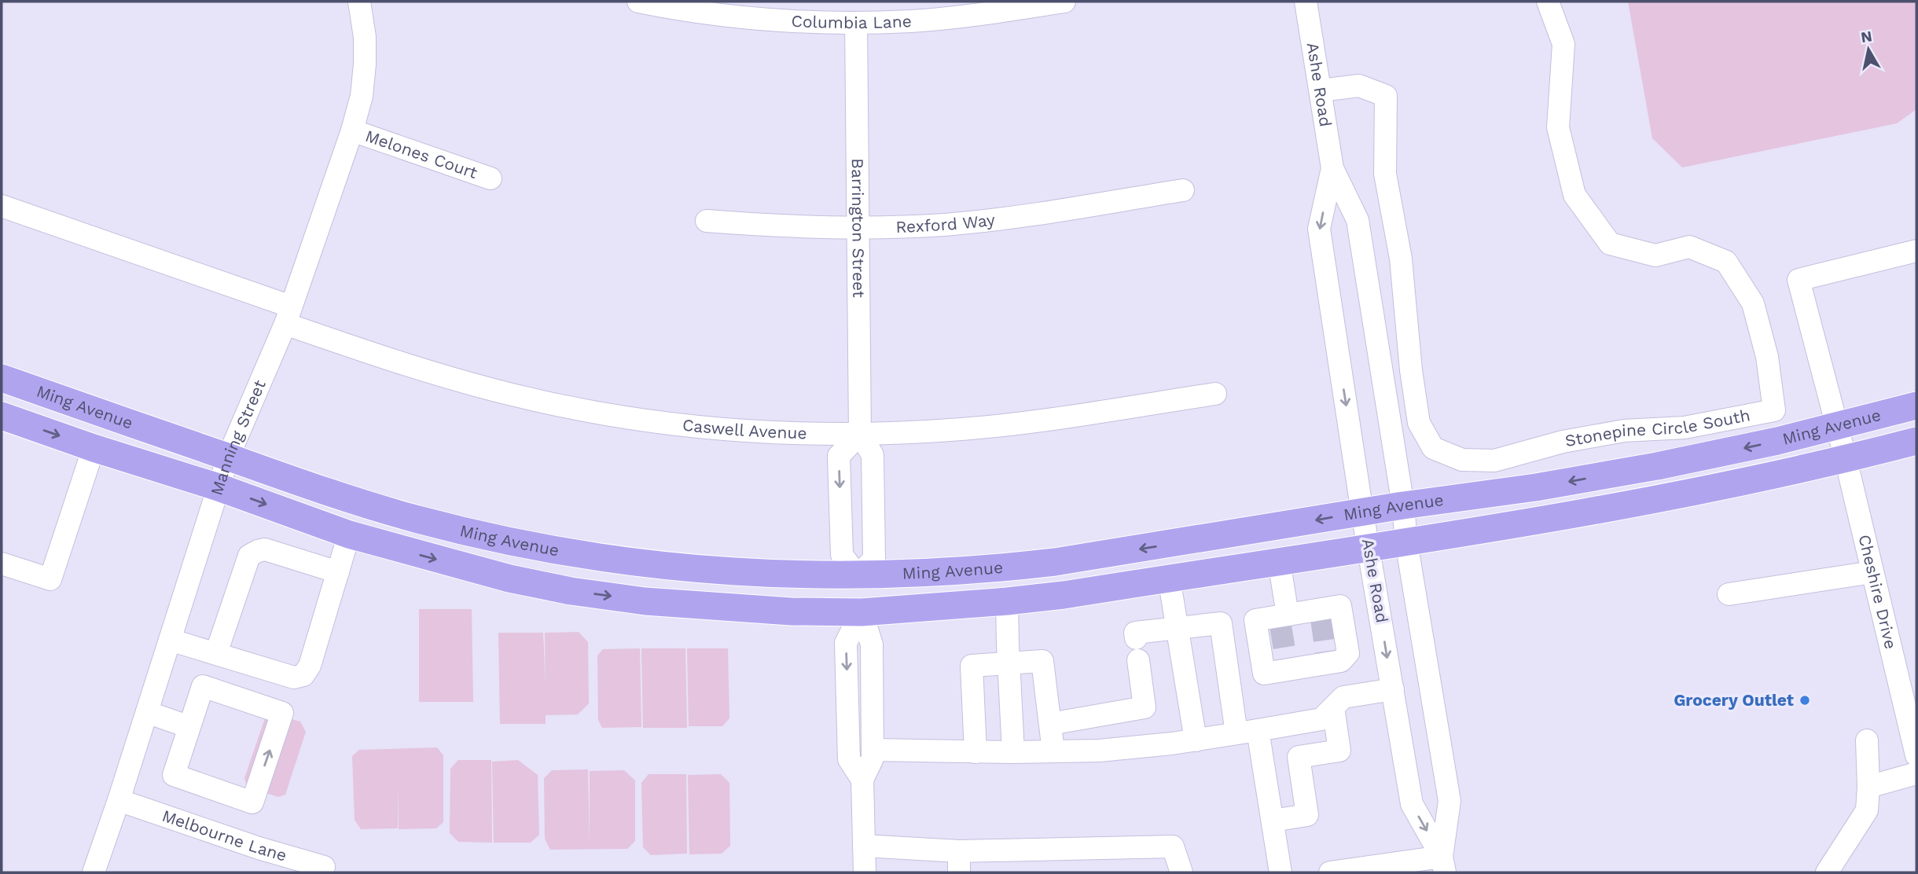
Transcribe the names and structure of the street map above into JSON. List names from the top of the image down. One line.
{"streets":{"main road":["Ming Avenue"],"street":["Columbia Lane","Ashe Road","Melones Court","Rexford Way","Barrington Street","Caswell Avenue","Stonepine Circle South","Manning Street","Cheshire Drive","Melbourne Lane"]},"crossings":[["Columbia Lane","Barrington Street"],["Ashe Road","Ming Avenue"],["Ashe Road","Stonepine Circle South"],["Melones Court","Manning Street"],["Rexford Way","Barrington Street"],["Barrington Street","Ming Avenue"],["Barrington Street","Caswell Avenue"],["Ming Avenue","Manning Street"],["Ming Avenue","Cheshire Drive"],["Caswell Avenue","Manning Street"],["Manning Street","Melbourne Lane"]],"places":["Grocery Outlet"],"north":"top"}
